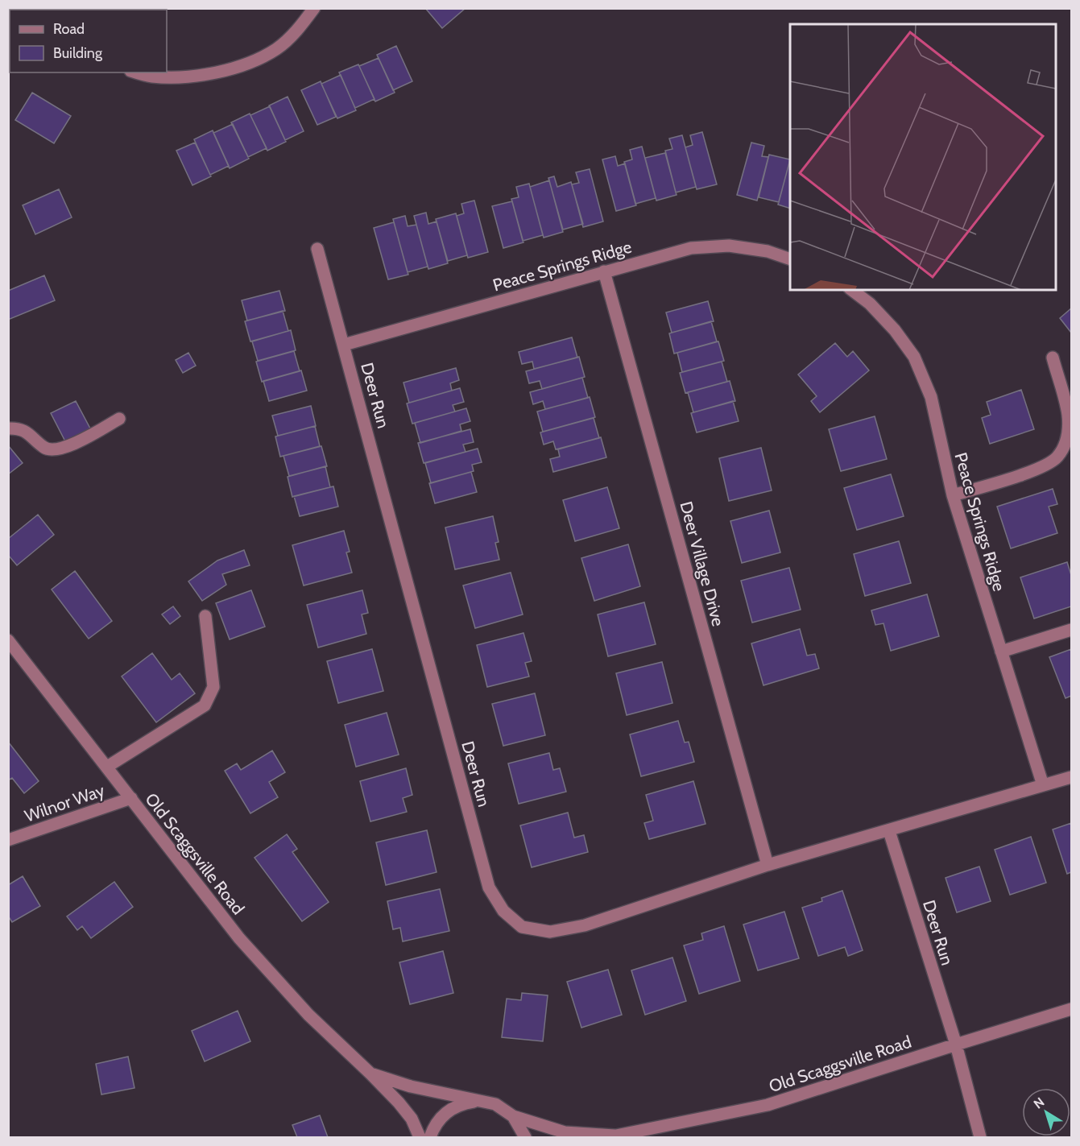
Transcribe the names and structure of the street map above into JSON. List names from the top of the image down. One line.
{"streets":{"street":["Peace Springs Ridge","Deer Run","Deer Village Drive","Wilnor Way","Old Scaggsville Road"]},"crossings":[["Peace Springs Ridge","Deer Run"],["Peace Springs Ridge","Deer Village Drive"],["Deer Run","Deer Village Drive"],["Deer Run","Old Scaggsville Road"],["Wilnor Way","Old Scaggsville Road"]],"legend":["Road","Building"],"north":"top left"}
